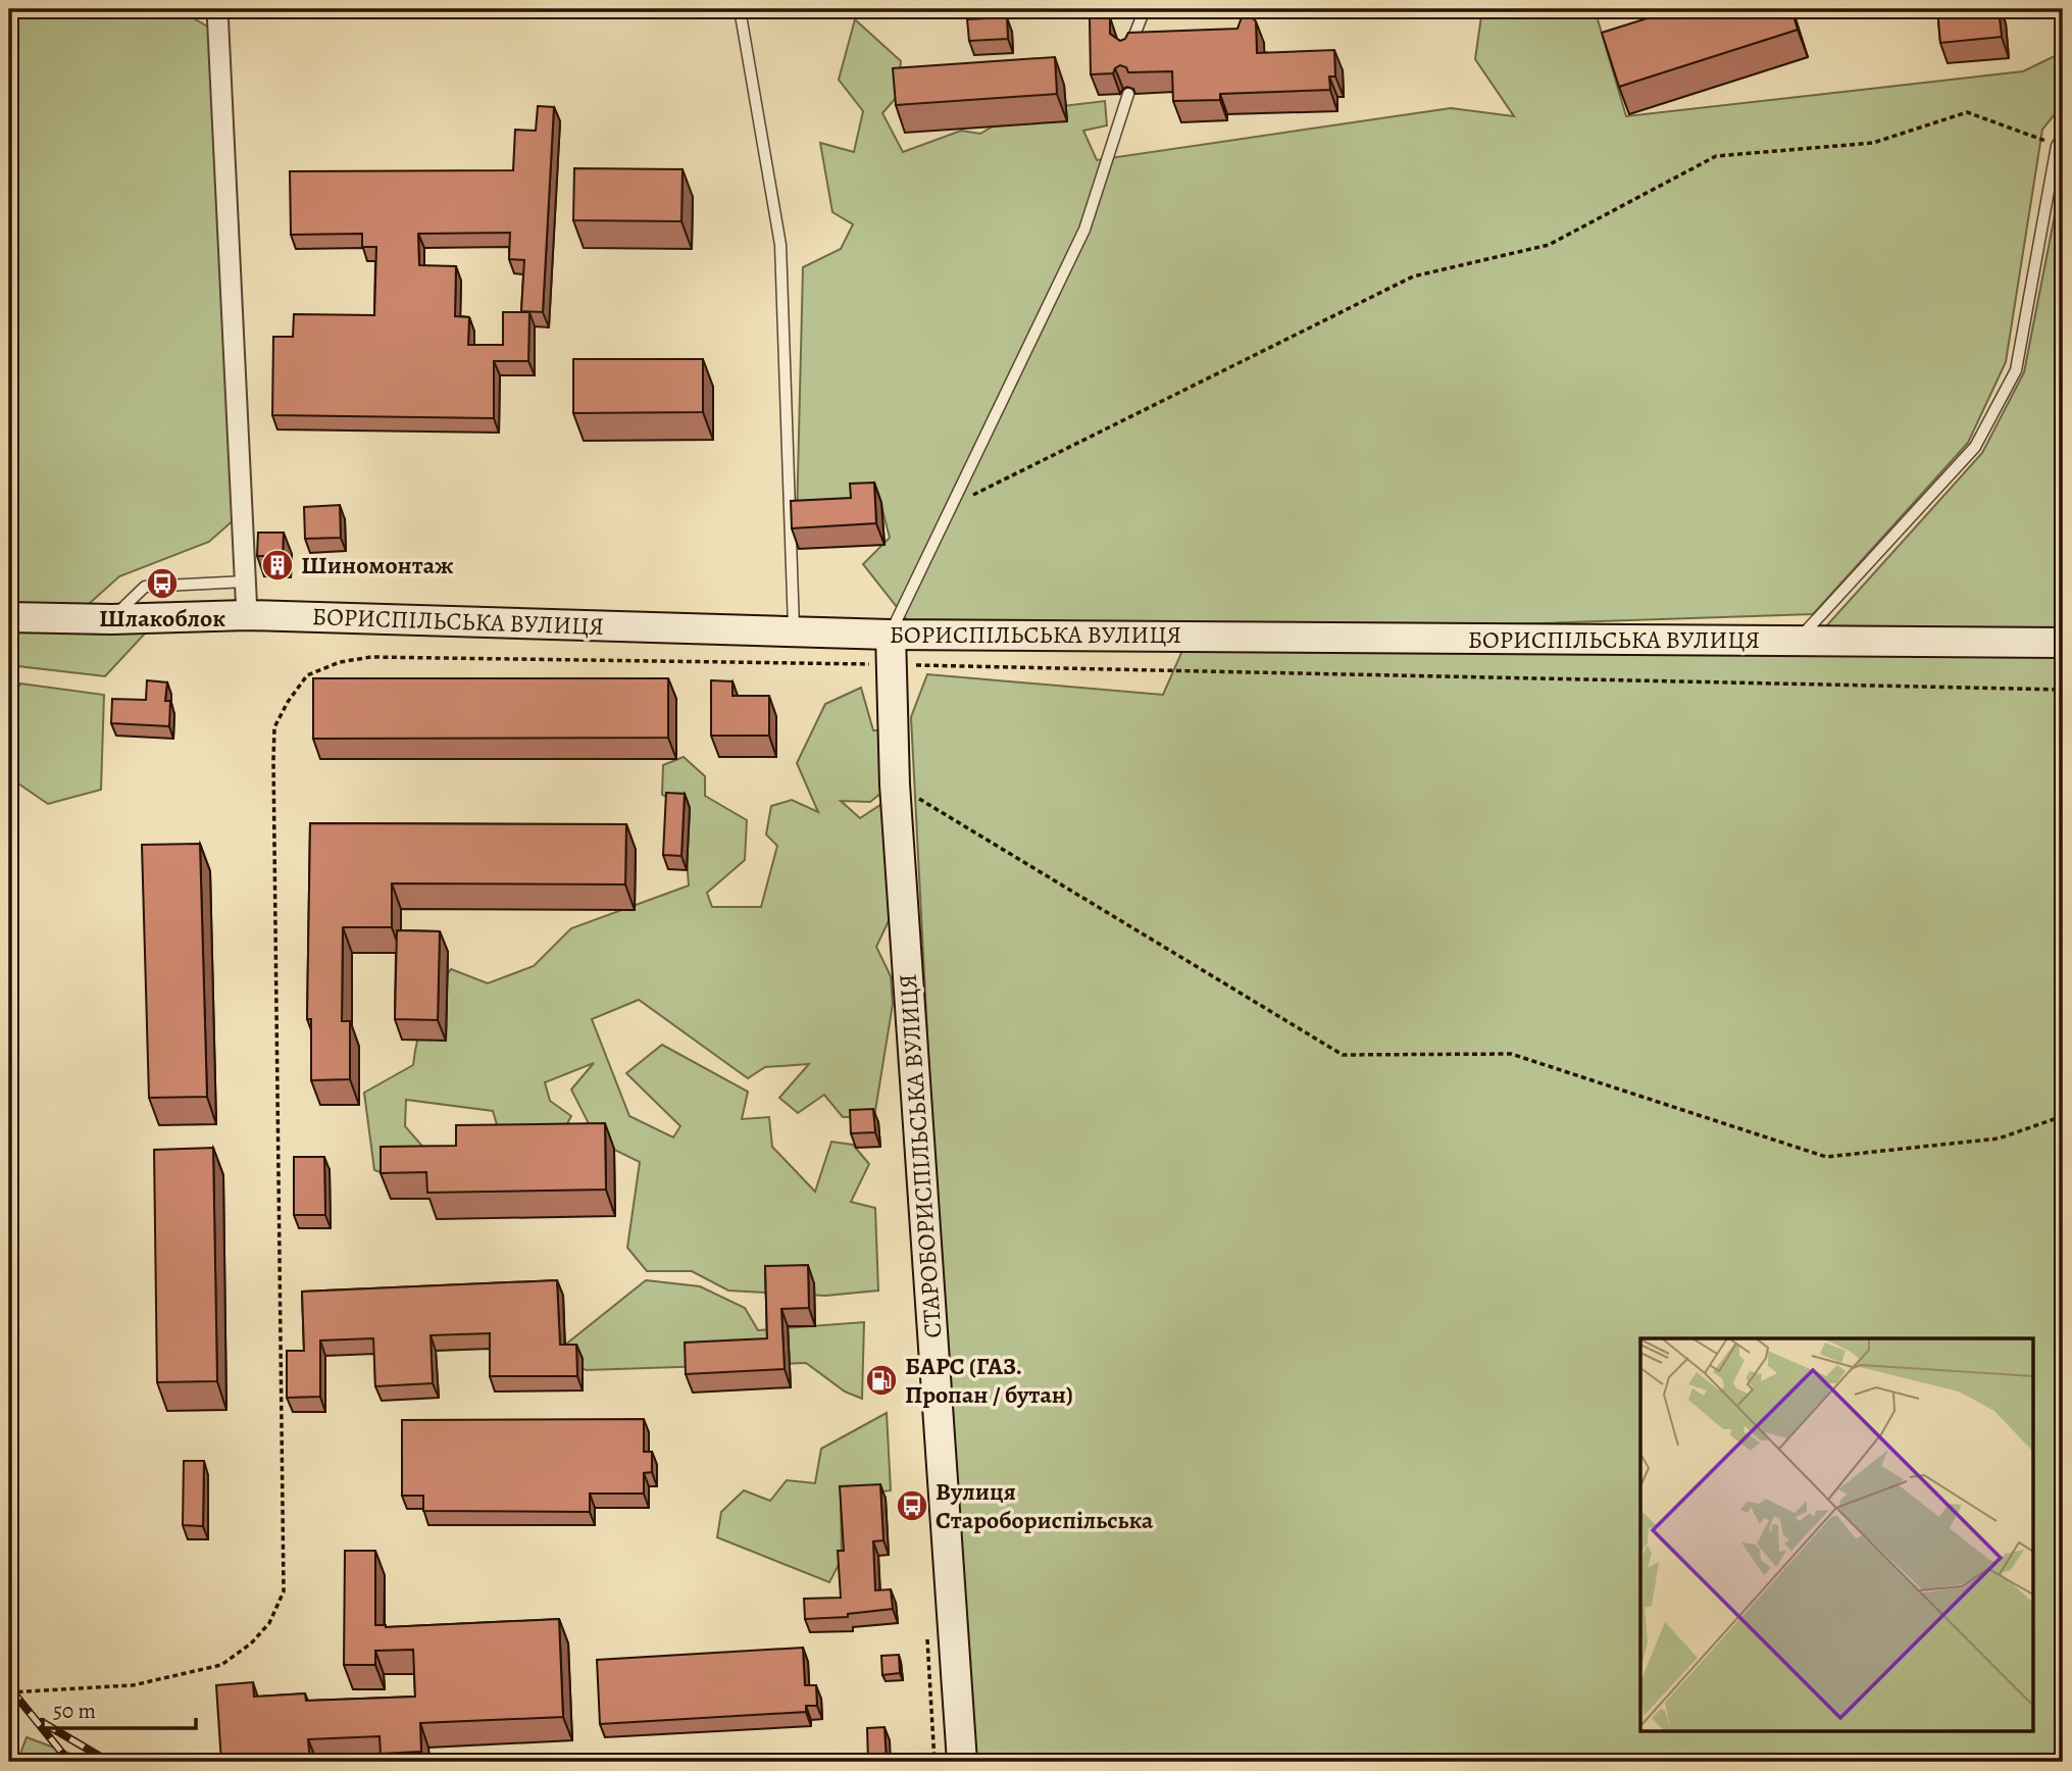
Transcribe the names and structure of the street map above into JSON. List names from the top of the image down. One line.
{"streets":{"main road":["БОРИСПІЛЬСЬКА ВУЛИЦЯ","СТАРОБОРИСПІЛЬСЬКА ВУЛИЦЯ"]},"crossings":[["БОРИСПІЛЬСЬКА ВУЛИЦЯ","СТАРОБОРИСПІЛЬСЬКА ВУЛИЦЯ"]],"places":{"building":["Шиномонтаж"],"bus stop":["Шлакоблок","Вулиця Старобориспільська"],"fuel station":["БАРС (ГАЗ. Пропан / бутан)"]},"scale_bar":"50 m"}
